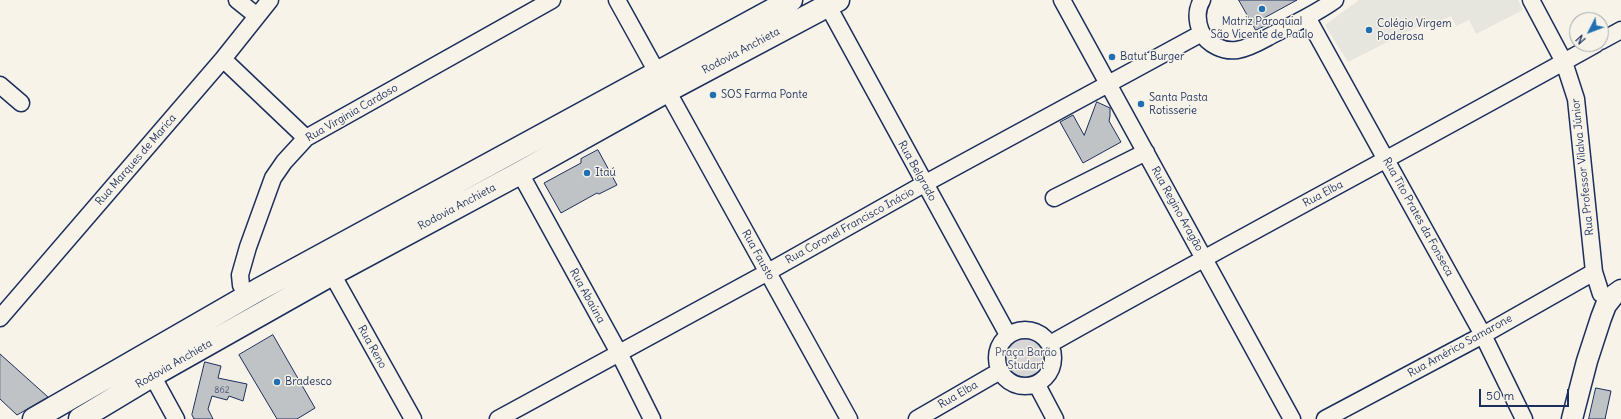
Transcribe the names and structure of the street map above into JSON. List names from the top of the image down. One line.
{"streets":{"highway":["Rodovia Anchieta"],"street":["Rua Virginia Cardoso","Rua Marques de Marica","Rua Professor Vilalva Júnior","Rua Belgrado","Rua Elba","Rua Regino Aragão","Rua Tito Prates da Fonseca","Rua Coronel Francisco Inácio","Rua Fausto","Rua Abaúna","Rua Américo Samarone","Rua Reno"]},"crossings":[["Rodovia Anchieta","Rua Virginia Cardoso"],["Rodovia Anchieta","Rua Belgrado"],["Rodovia Anchieta","Rua Fausto"],["Rodovia Anchieta","Rua Abaúna"],["Rodovia Anchieta","Rua Reno"],["Rua Professor Vilalva Júnior","Rua Elba"],["Rua Professor Vilalva Júnior","Rua Américo Samarone"],["Rua Belgrado","Rua Elba"],["Rua Belgrado","Rua Coronel Francisco Inácio"],["Rua Elba","Rua Regino Aragão"],["Rua Elba","Rua Tito Prates da Fonseca"],["Rua Regino Aragão","Rua Coronel Francisco Inácio"],["Rua Tito Prates da Fonseca","Rua Américo Samarone"],["Rua Coronel Francisco Inácio","Rua Fausto"],["Rua Coronel Francisco Inácio","Rua Abaúna"]],"parks":["Praça Barão Studart"],"places":["Matriz Paroquial São Vicente de Paulo","Colégio Virgem Poderosa","Batut Burger","SOS Farma Ponte","Santa Pasta Rotisserie","Itaú","Bradesco"],"house_numbers":["862"],"scale_bar":"50 m","north":"bottom left"}
